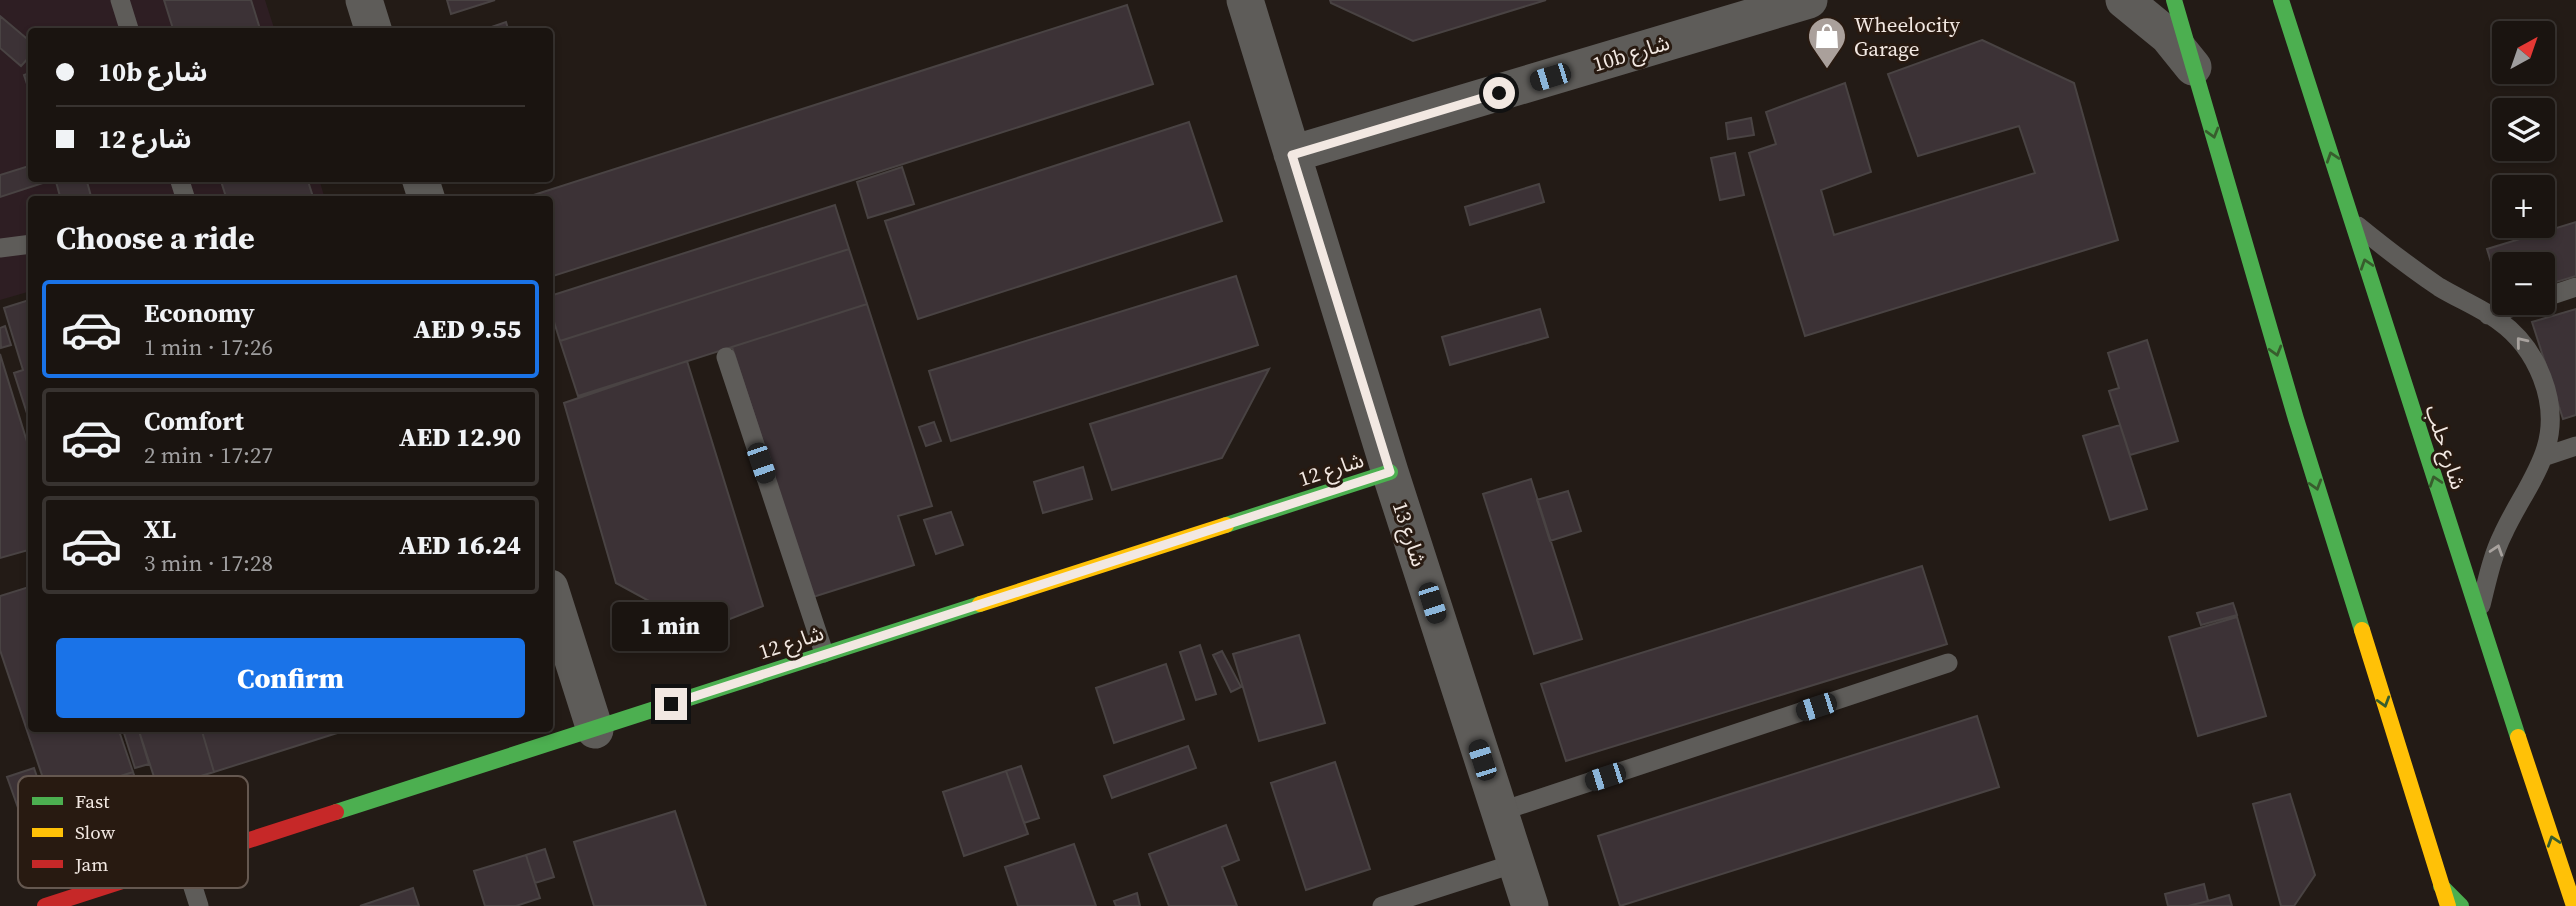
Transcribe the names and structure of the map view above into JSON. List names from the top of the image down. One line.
{"streets":{"street":["10b شارع","شارع حلب","شارع 12","شارع 13"]},"crossings":[["10b شارع","شارع 13"],["شارع 12","شارع 13"]],"places":{"shop":["Wheelocity Garage"]},"legend":["Fast","Slow","Jam"],"north":"top right","page":{"map_buttons":["+","−"],"banner":["10b شارع","شارع 12"],"heading":"Choose a ride","list":[{"name":"Economy","note":"1 min · 17:26","value":"AED 9.55"},{"name":"Comfort","note":"2 min · 17:27","value":"AED 12.90"},{"name":"XL","note":"3 min · 17:28","value":"AED 16.24"}],"bubble":"1 min","buttons":"Confirm"}}
